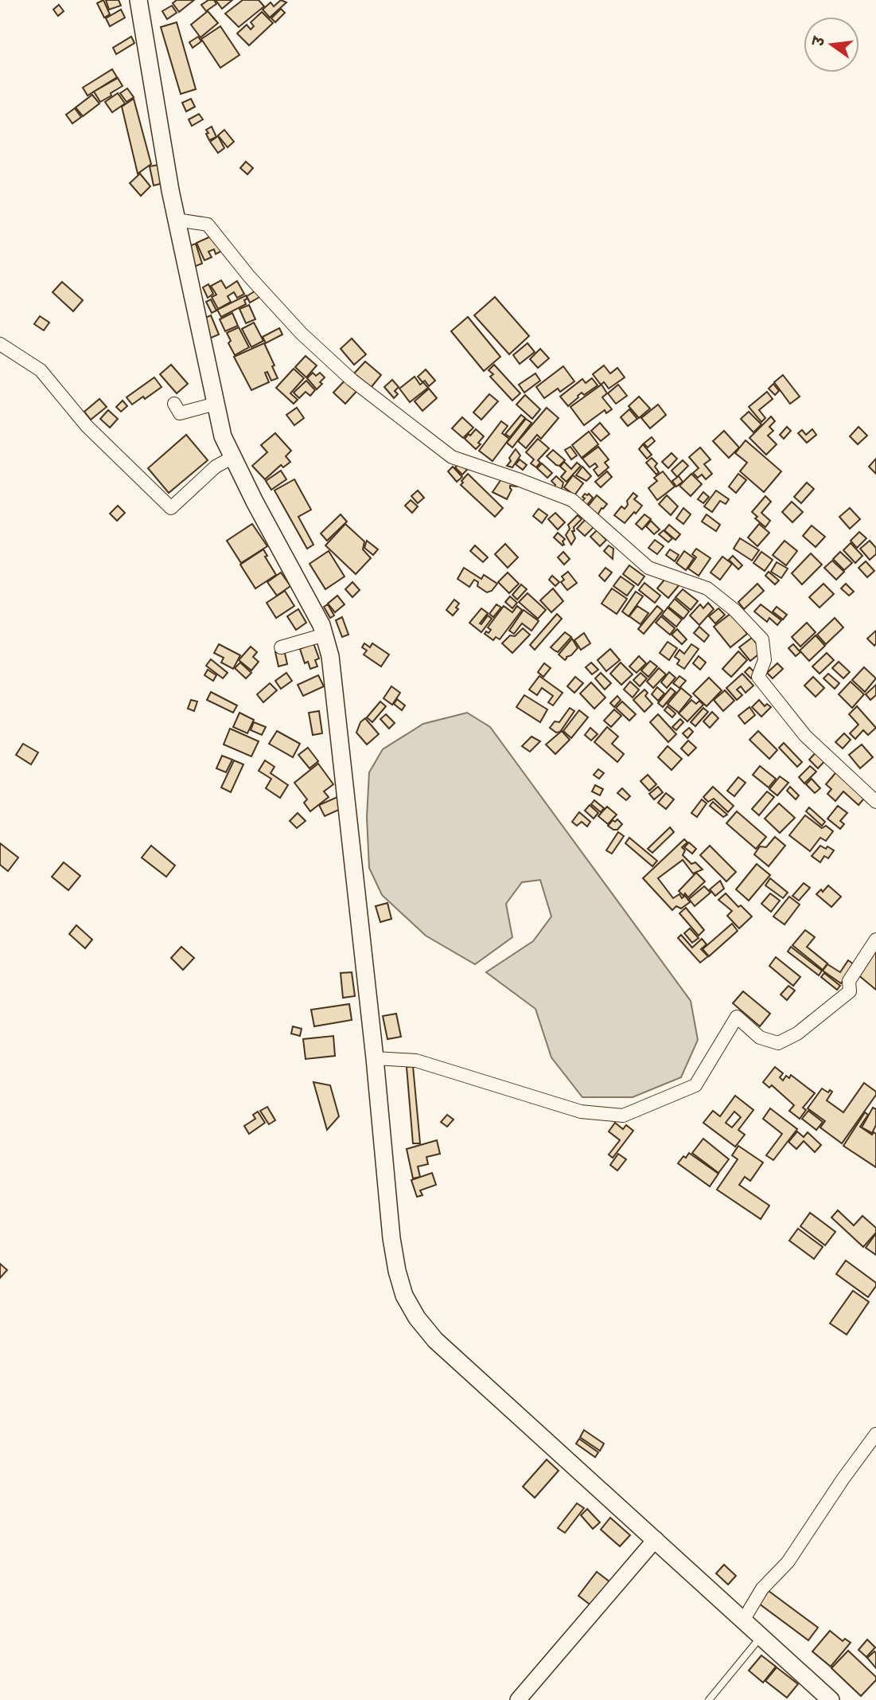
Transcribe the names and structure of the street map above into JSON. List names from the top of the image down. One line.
{"north":"left"}
